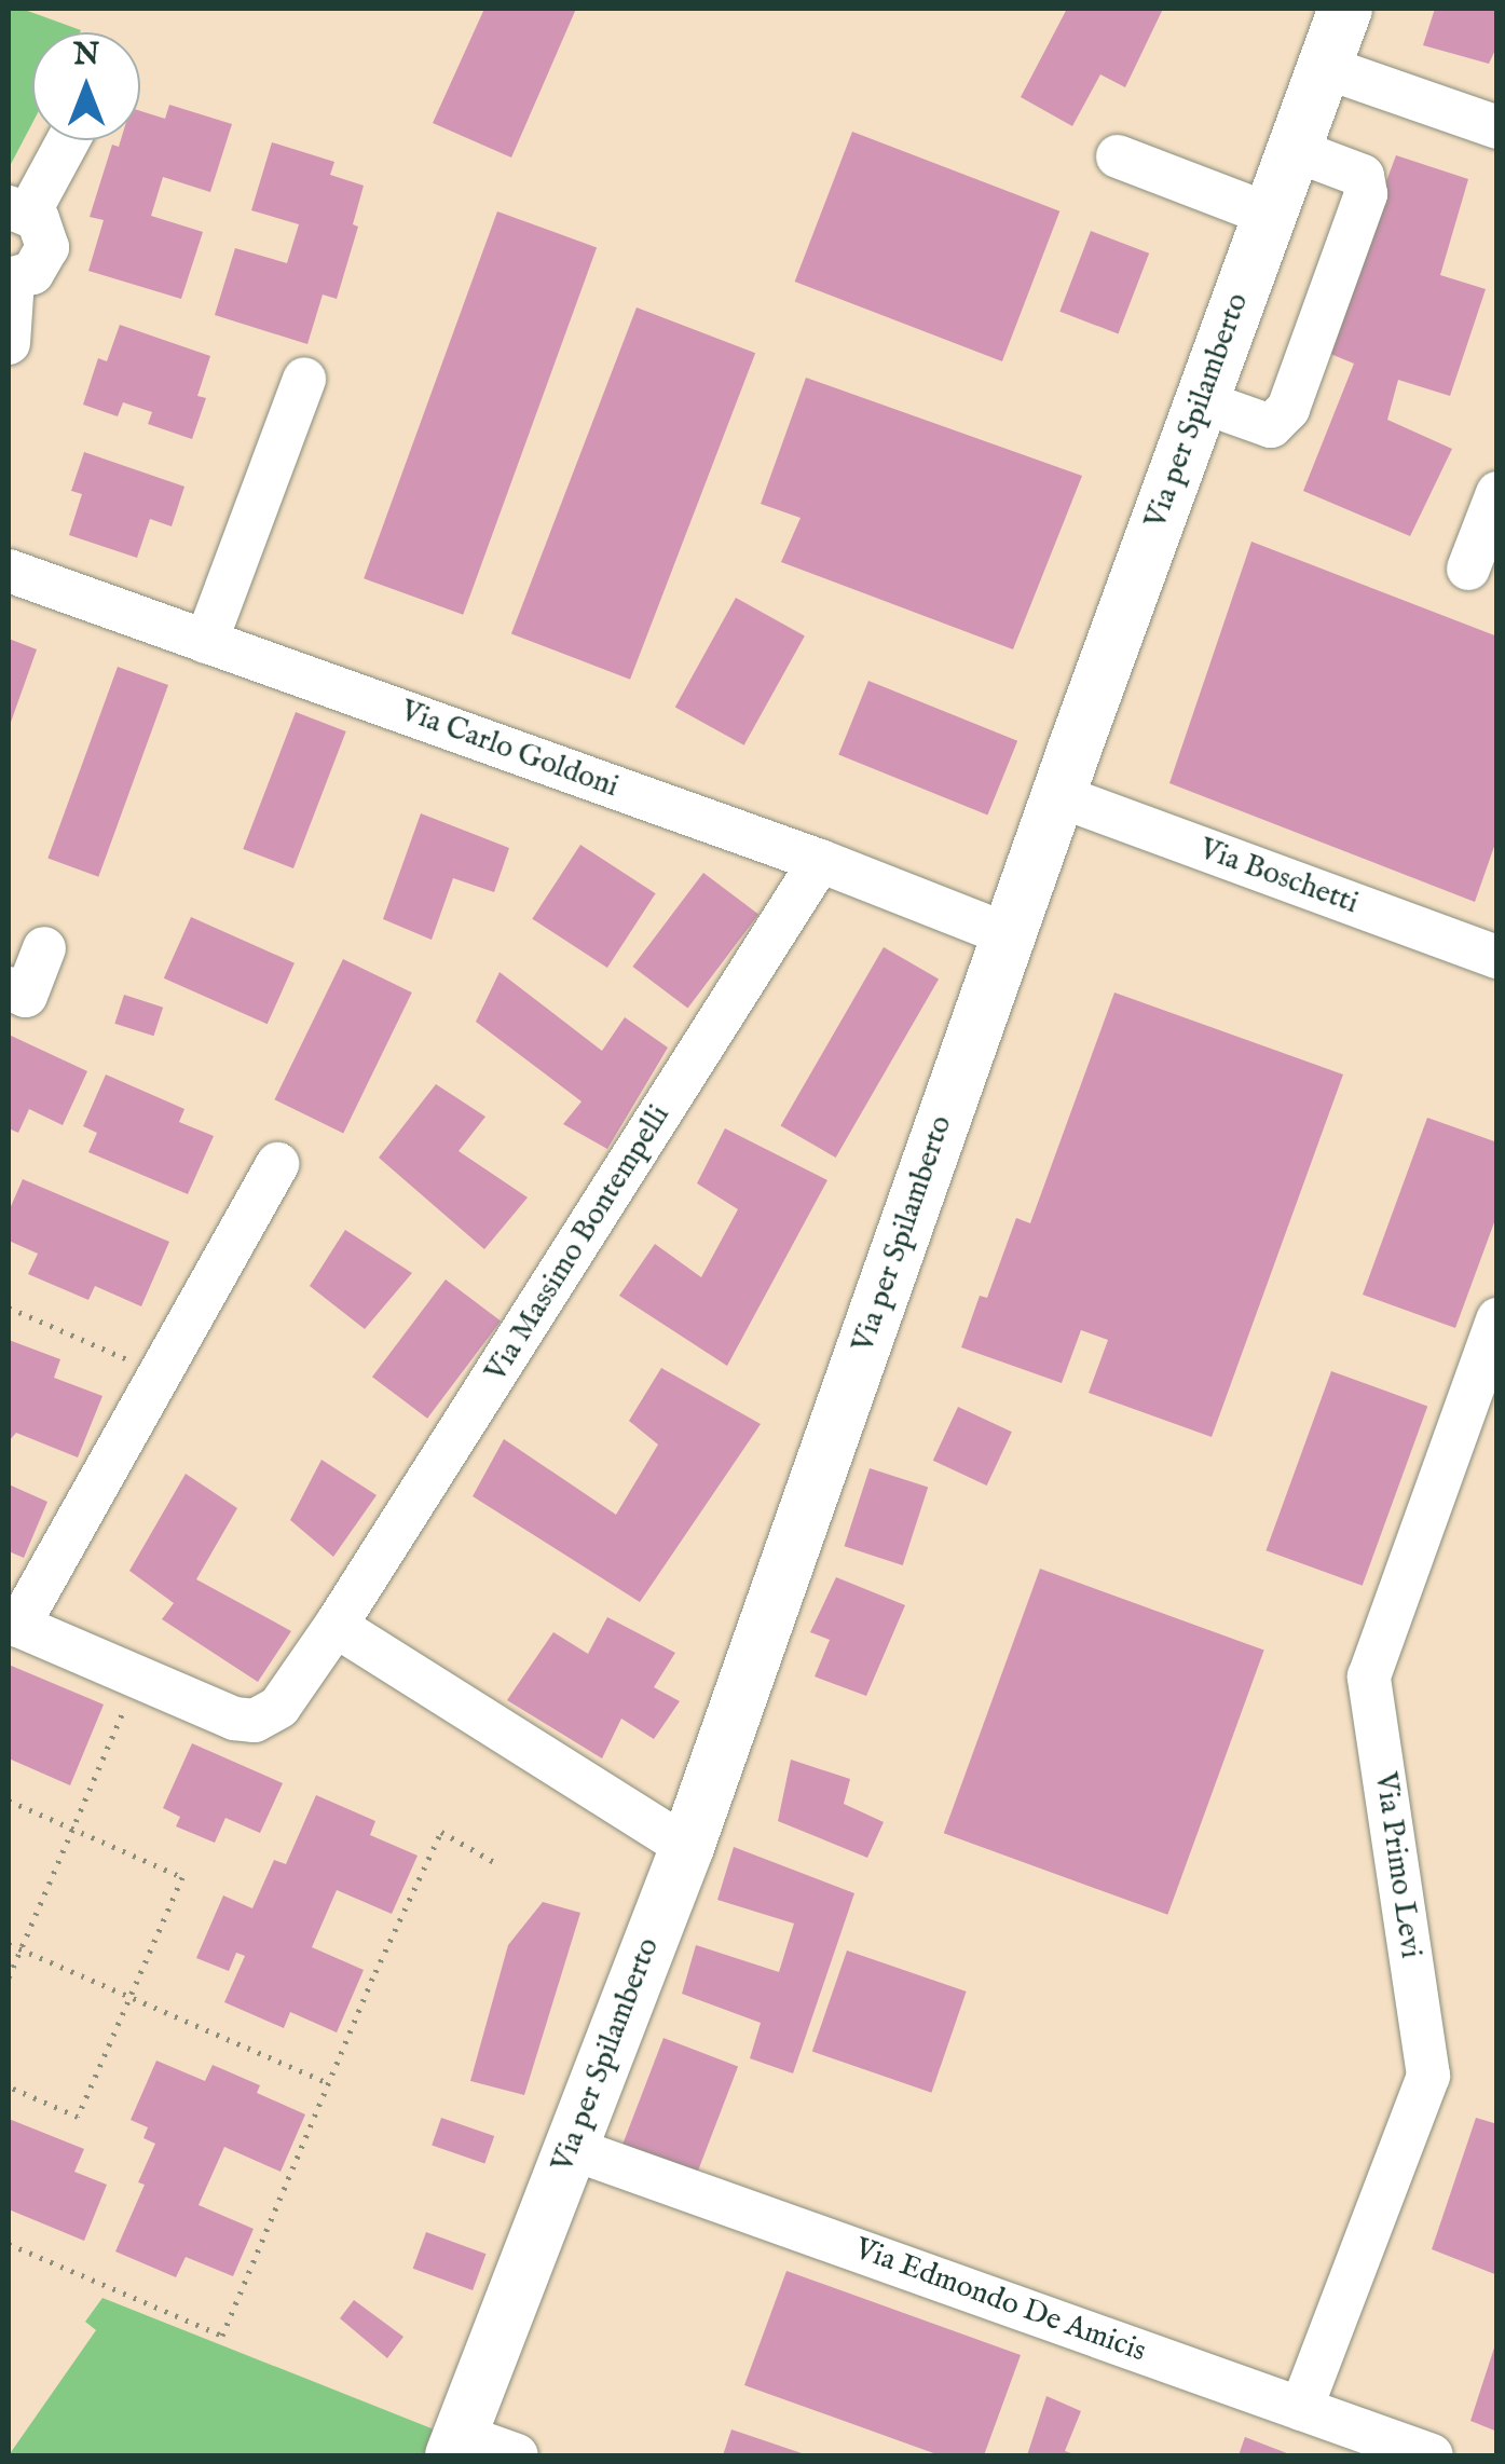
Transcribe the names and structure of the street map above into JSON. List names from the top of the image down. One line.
{"streets":{"main road":["Via per Spilamberto"],"street":["Via Carlo Goldoni","Via Boschetti","Via Massimo Bontempelli","Via Primo Levi","Via Edmondo De Amicis"]},"crossings":[["Via per Spilamberto","Via Carlo Goldoni"],["Via per Spilamberto","Via Boschetti"],["Via per Spilamberto","Via Edmondo De Amicis"],["Via Carlo Goldoni","Via Massimo Bontempelli"],["Via Primo Levi","Via Edmondo De Amicis"]],"north":"top"}
